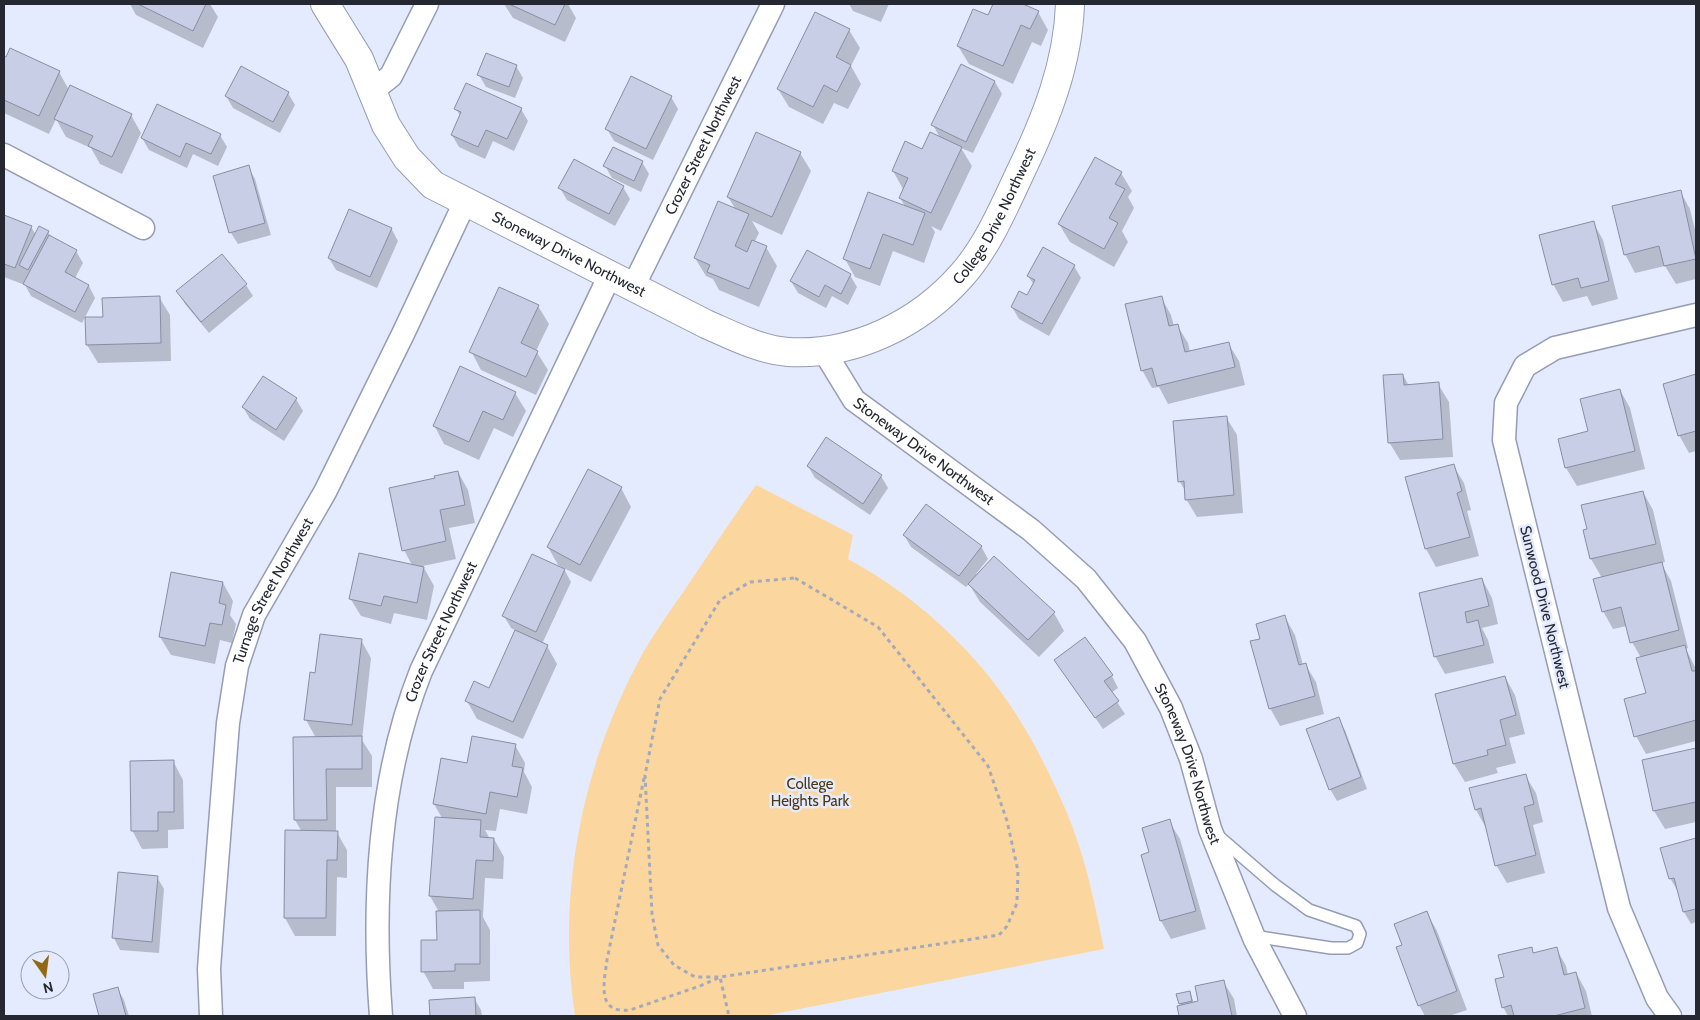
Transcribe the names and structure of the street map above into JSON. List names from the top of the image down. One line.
{"streets":{"street":["Crozer Street Northwest","College Drive Northwest","Stoneway Drive Northwest","Turnage Street Northwest","Sunwood Drive Northwest"]},"crossings":[["Crozer Street Northwest","Stoneway Drive Northwest"],["College Drive Northwest","Stoneway Drive Northwest"],["Stoneway Drive Northwest","Turnage Street Northwest"]],"parks":["College Heights Park"],"north":"bottom"}
